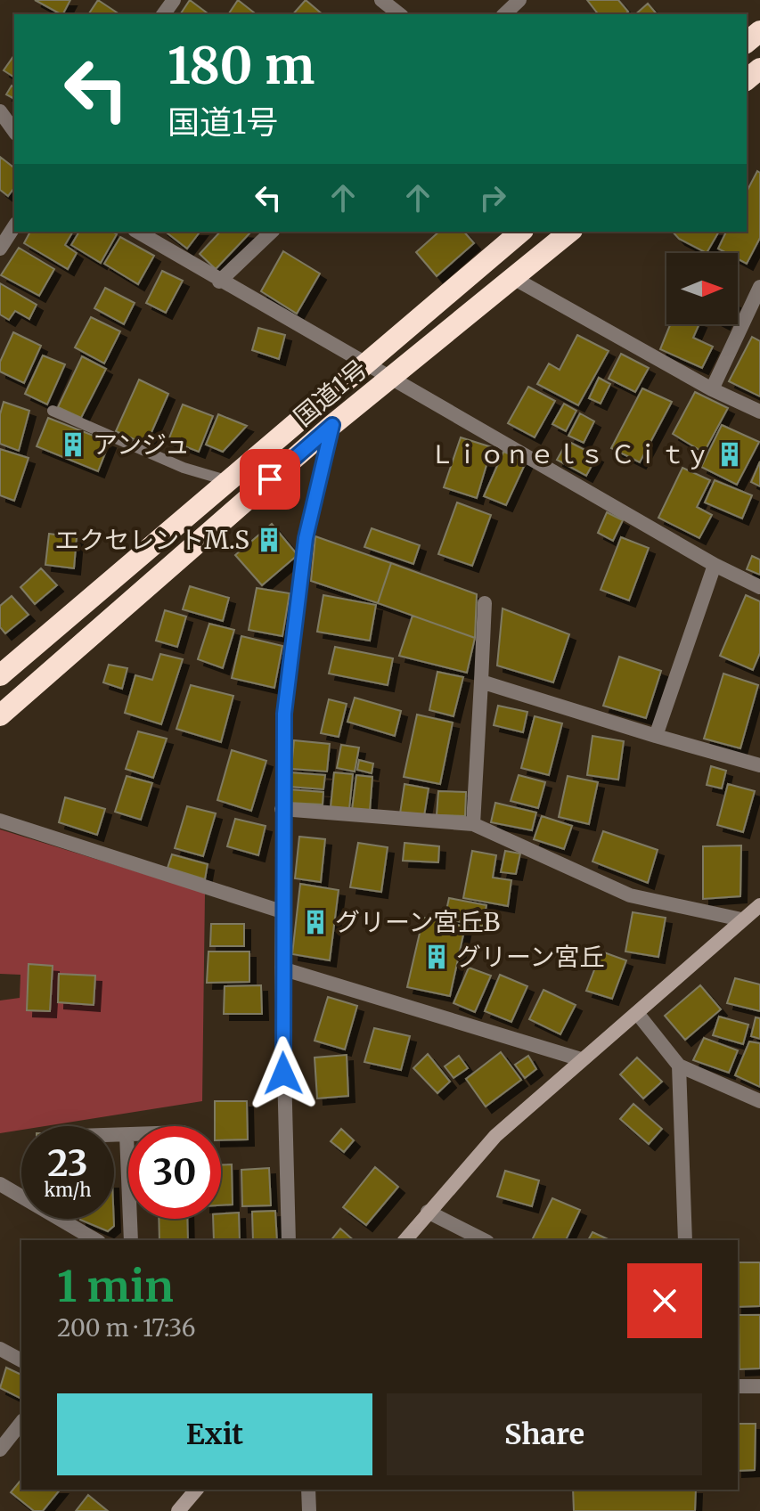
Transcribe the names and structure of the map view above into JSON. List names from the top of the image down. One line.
{"streets":{"highway":["国道1号"]},"places":{"building":["アンジュ","Ｌｉｏｎｅｌｓ Ｃｉｔｙ","エクセレントM.S","グリーン宮丘B","グリーン宮丘"]},"north":"right","page":{"turn":["180 m","国道1号"],"speed":"23 km/h","limit":"30","heading":["1 min","200 m · 17:36"],"buttons":["Exit","Share"]}}
